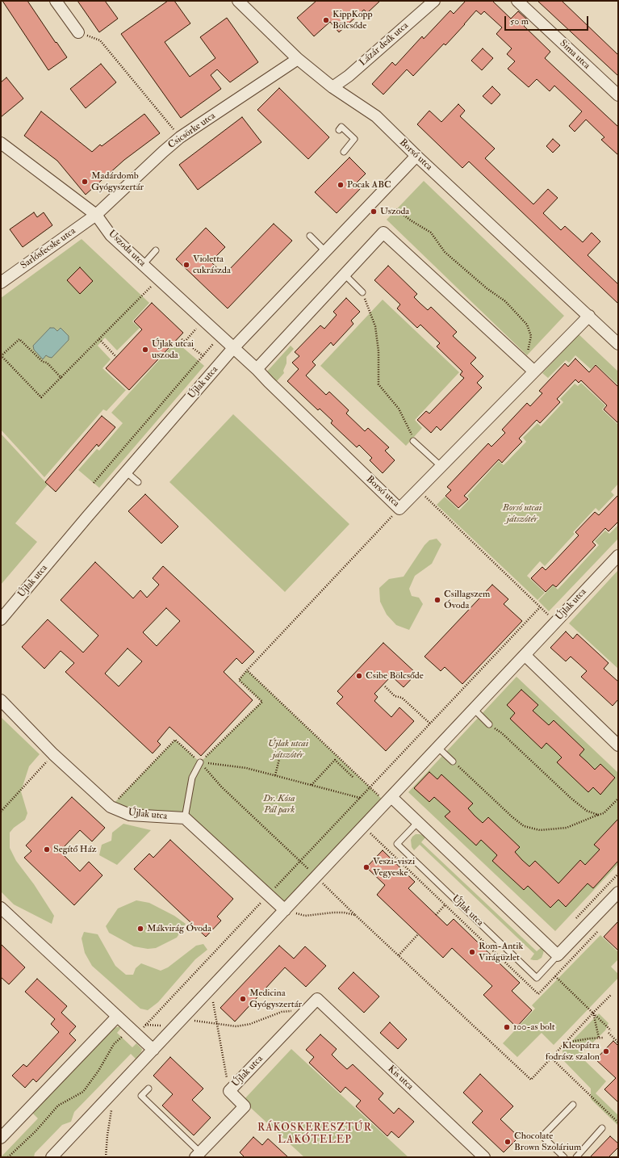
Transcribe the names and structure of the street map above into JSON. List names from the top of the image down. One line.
{"streets":{"street":["Lázár deák utca","Sima utca","Csicsörke utca","Borsó utca","Sarlósfecske utca","Uszoda utca","Újlak utca","Kis utca"]},"crossings":[["Lázár deák utca","Borsó utca"],["Csicsörke utca","Borsó utca"],["Csicsörke utca","Sarlósfecske utca"],["Csicsörke utca","Uszoda utca"],["Borsó utca","Uszoda utca"],["Borsó utca","Újlak utca"],["Sarlósfecske utca","Uszoda utca"],["Uszoda utca","Újlak utca"],["Újlak utca","Kis utca"]],"districts":["RÁKOSKERESZTÚR LAKÓTELEP"],"parks":["Borsó utcai játszótér","Újlak utcai játszótér","Dr. Kósa Pál park"],"places":["KippKopp Bölcsőde","Madárdomb Gyógyszertár","Pocak ABC","Uszoda","Violetta cukrászda","Újlak utcai uszoda","Csillagszem Óvoda","Csibe Bölcsőde","Segítő Ház","Veszi-viszi Vegyeske","Mákvirág Óvoda","Rom-Antik Virágüzlet","Medicina Gyógyszertár","100-as bolt","Kleopátra fodrász szalon","Chocolate Brown Szolárium"],"scale_bar":"50 m"}
